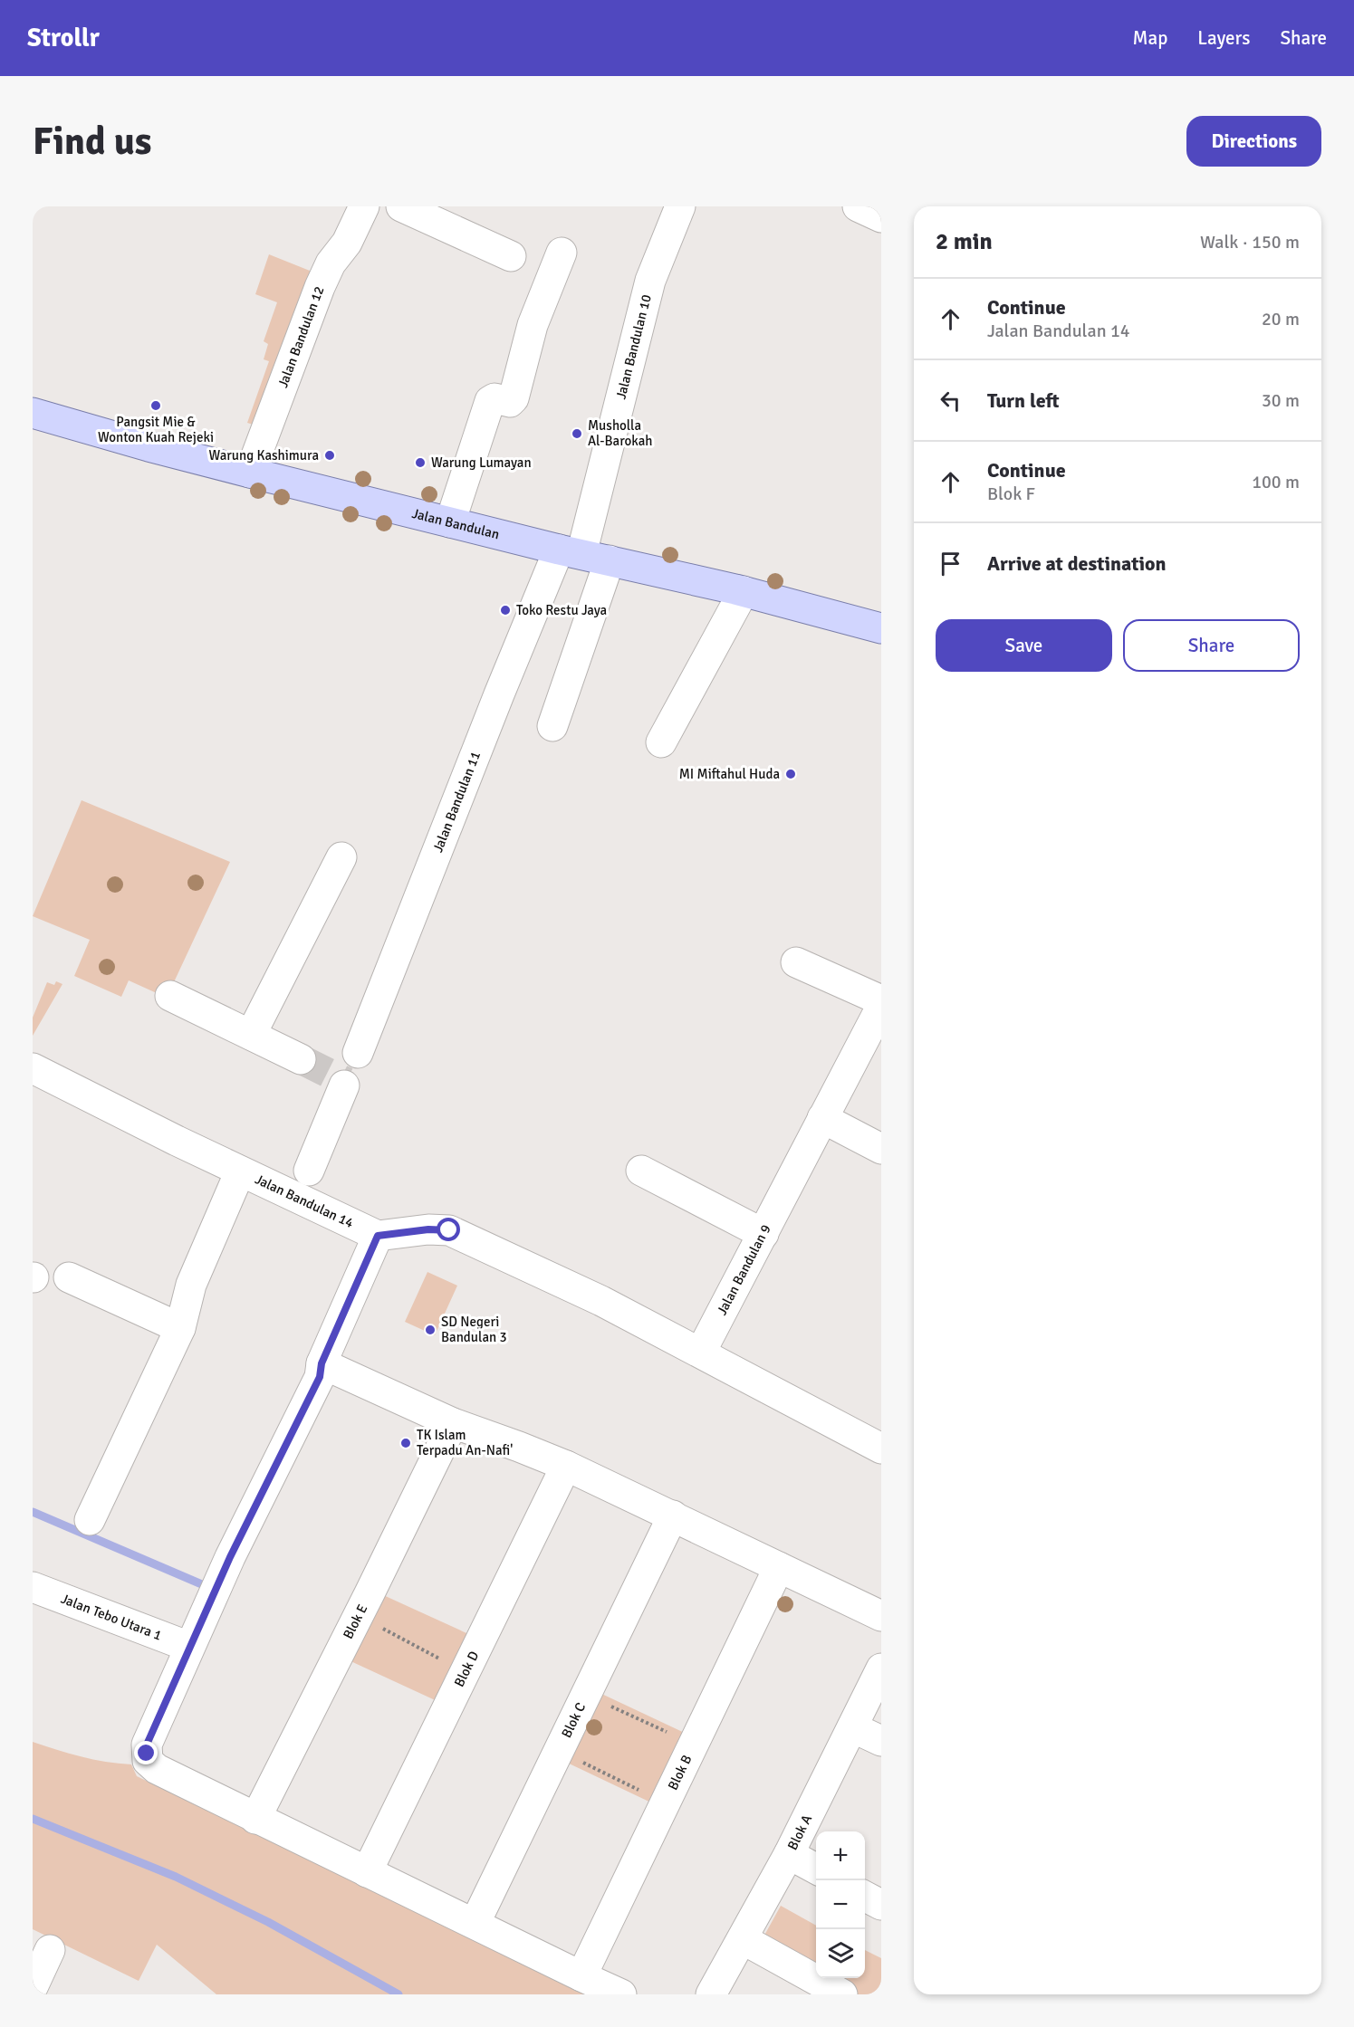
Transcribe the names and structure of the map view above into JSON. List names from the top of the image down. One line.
{"streets":{"main road":["Jalan Bandulan"],"street":["Jalan Bandulan 12","Jalan Bandulan 10","Jalan Bandulan 11","Jalan Bandulan 14","Jalan Bandulan 9","Jalan Tebo Utara 1","Blok E","Blok D","Blok C","Blok B","Blok A"]},"crossings":[["Jalan Bandulan 12","Jalan Bandulan"],["Jalan Bandulan 10","Jalan Bandulan"],["Jalan Bandulan 10","Jalan Bandulan 11"],["Jalan Bandulan","Jalan Bandulan 11"]],"places":["Pangsit Mie & Wonton Kuah Rejeki","Musholla Al-Barokah","Warung Kashimura","Warung Lumayan","Toko Restu Jaya","MI Miftahul Huda","SD Negeri Bandulan 3","TK Islam Terpadu An-Nafi'"],"page":{"header":"Strollr","nav":["Map","Layers","Share"],"buttons":["Directions",["Save","Share"]],"title":"Find us","heading":["2 min","Walk · 150 m"],"list":[["Continue","Jalan Bandulan 14","20 m"],["Turn left","30 m"],["Continue","Blok F","100 m"],"Arrive at destination"],"map_buttons":["+","−"]}}
